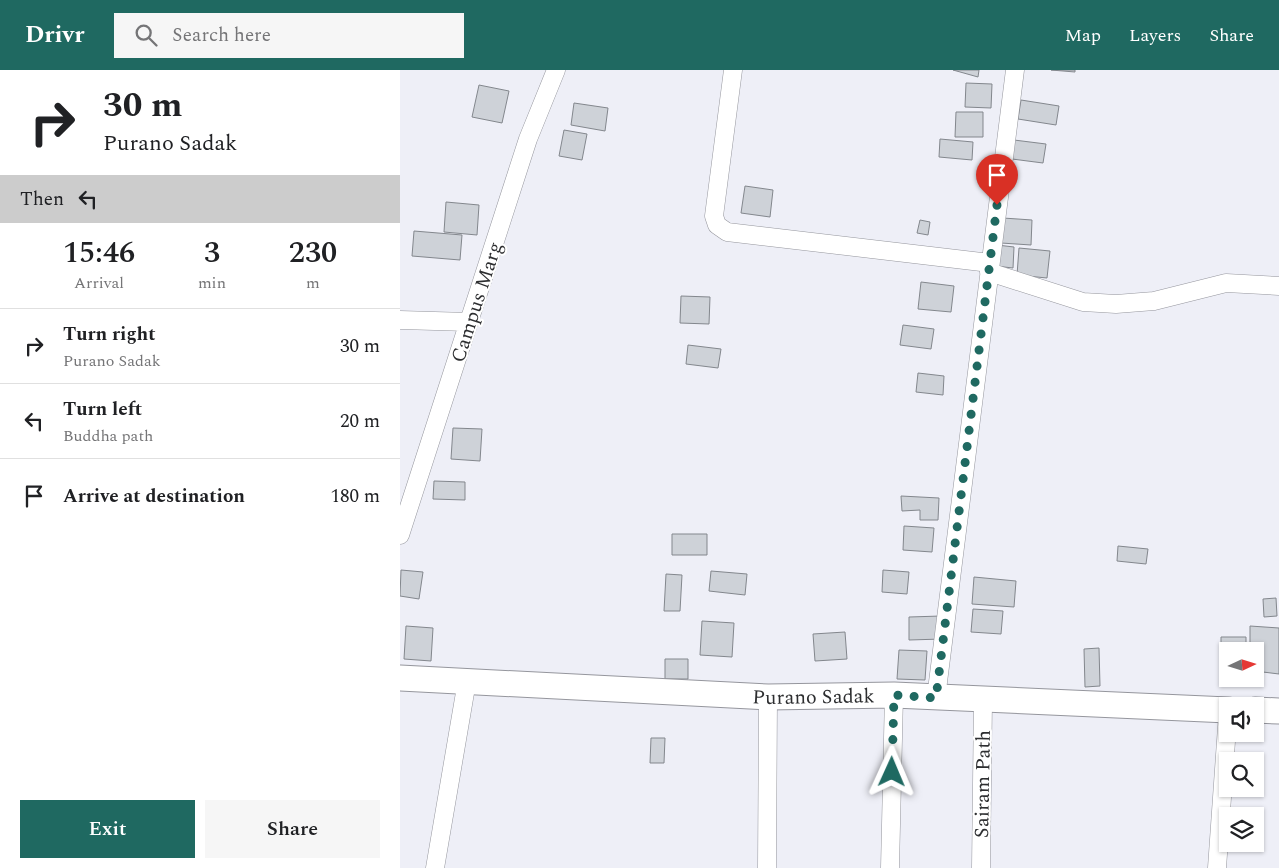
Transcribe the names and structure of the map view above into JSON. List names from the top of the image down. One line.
{"streets":{"main road":["Purano Sadak"],"street":["Campus Marg","Sairam Path"]},"crossings":[["Purano Sadak","Sairam Path"]],"north":"right","page":{"header":"Drivr","search":"Search here","nav":["Map","Layers","Share"],"turn":["30 m","Purano Sadak"],"then":"Then","eta":["15:46","Arrival","3","min","230","m"],"list":[{"name":"Turn right","note":"Purano Sadak","value":"30 m"},{"name":"Turn left","note":"Buddha path","value":"20 m"},{"name":"Arrive at destination","value":"180 m"}],"buttons":["Exit","Share"]}}
